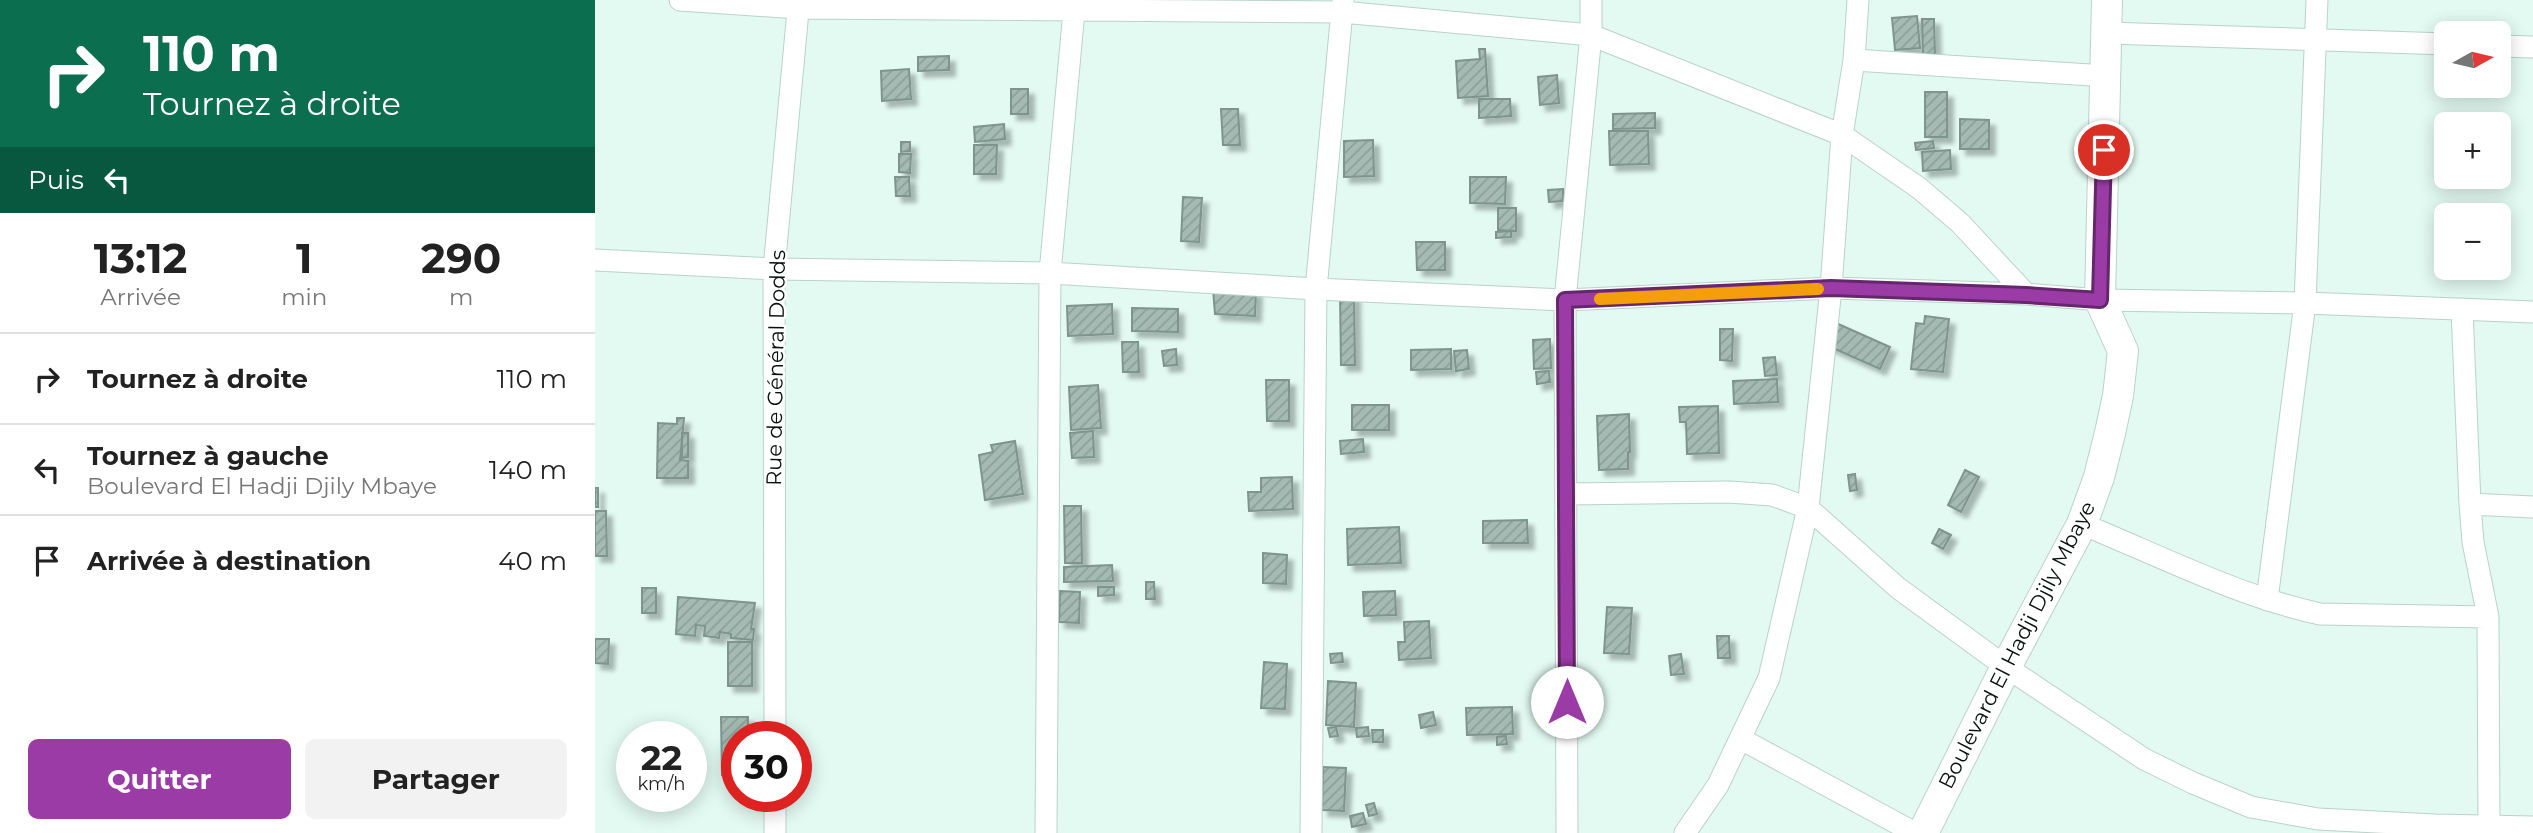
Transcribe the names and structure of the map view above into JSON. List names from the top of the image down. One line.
{"streets":{"main road":["Boulevard El Hadji Djily Mbaye"],"street":["Rue de Général Dodds"]},"north":"right","page":{"turn":["110 m","Tournez à droite"],"map_buttons":["+","−"],"then":"Puis","eta":["13:12","Arrivée","1","min","290","m"],"list":[{"name":"Tournez à droite","value":"110 m"},{"name":"Tournez à gauche","note":"Boulevard El Hadji Djily Mbaye","value":"140 m"},{"name":"Arrivée à destination","value":"40 m"}],"speed":"22 km/h","limit":"30","buttons":["Quitter","Partager"]}}
